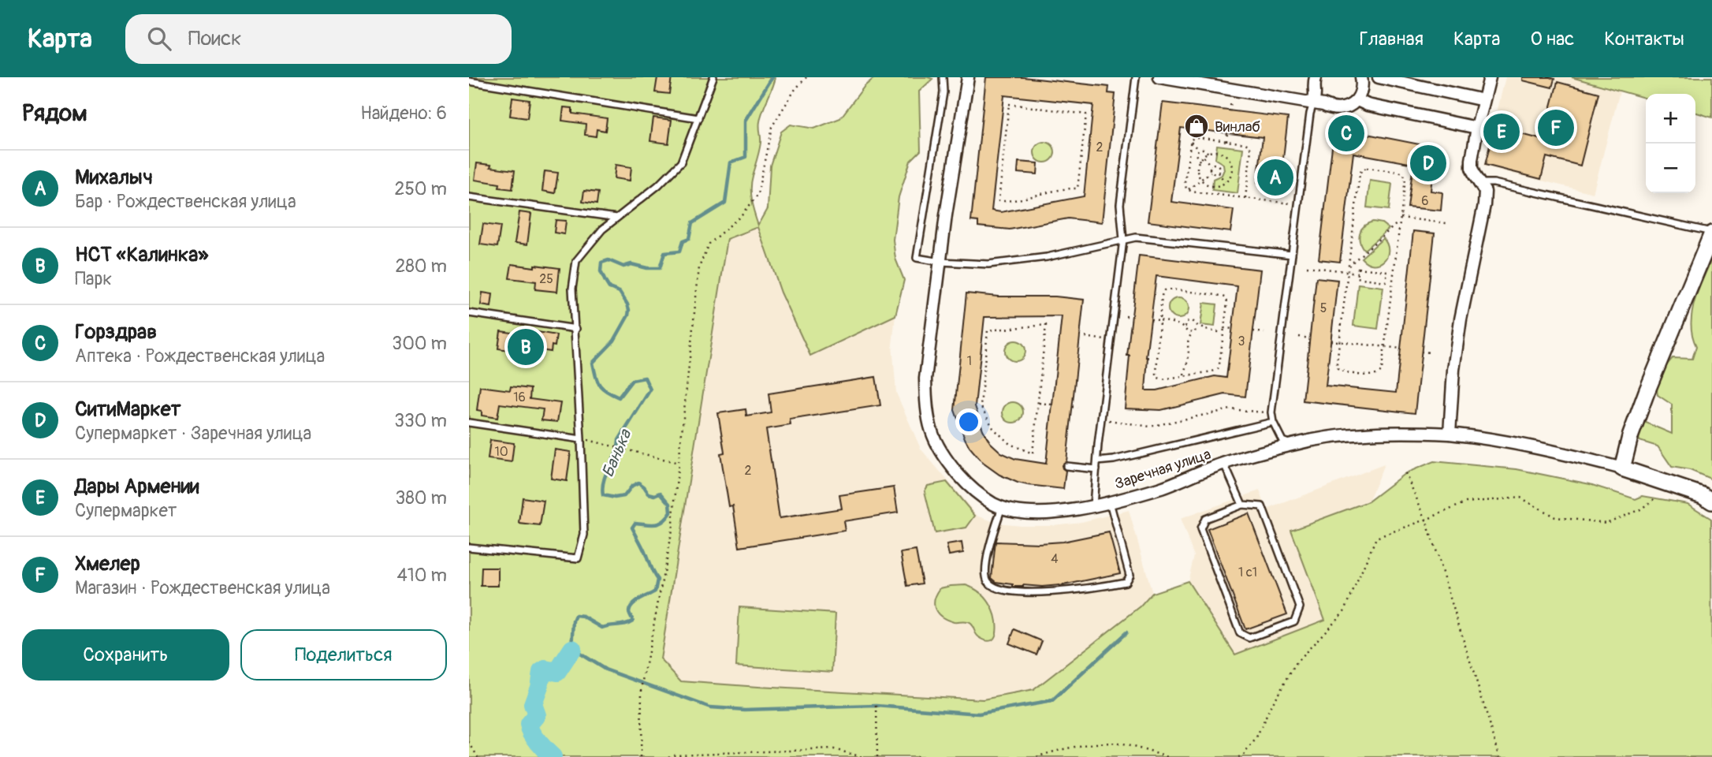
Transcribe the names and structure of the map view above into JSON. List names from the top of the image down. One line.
{"streets":{"street":["Заречная улица"]},"water":["Банька"],"places":{"shop":["Винлаб"]},"house_numbers":["2","6","25","5","3","1","16","10","2","4","1 с1"],"page":{"header":"Карта","search":"Поиск","nav":["Главная","Карта","О нас","Контакты"],"heading":["Рядом","Найдено: 6"],"map_buttons":["+","−"],"pins":["F","E","C","D","A","B"],"list":[{"mark":"A","name":"Михалыч","note":"Бар · Рождественская улица","value":"250 m"},{"mark":"B","name":"НСТ «Калинка»","note":"Парк","value":"280 m"},{"mark":"C","name":"Горздрав","note":"Аптека · Рождественская улица","value":"300 m"},{"mark":"D","name":"СитиМаркет","note":"Супермаркет · Заречная улица","value":"330 m"},{"mark":"E","name":"Дары Армении","note":"Супермаркет","value":"380 m"},{"mark":"F","name":"Хмелер","note":"Магазин · Рождественская улица","value":"410 m"}],"buttons":["Сохранить","Поделиться"]}}
